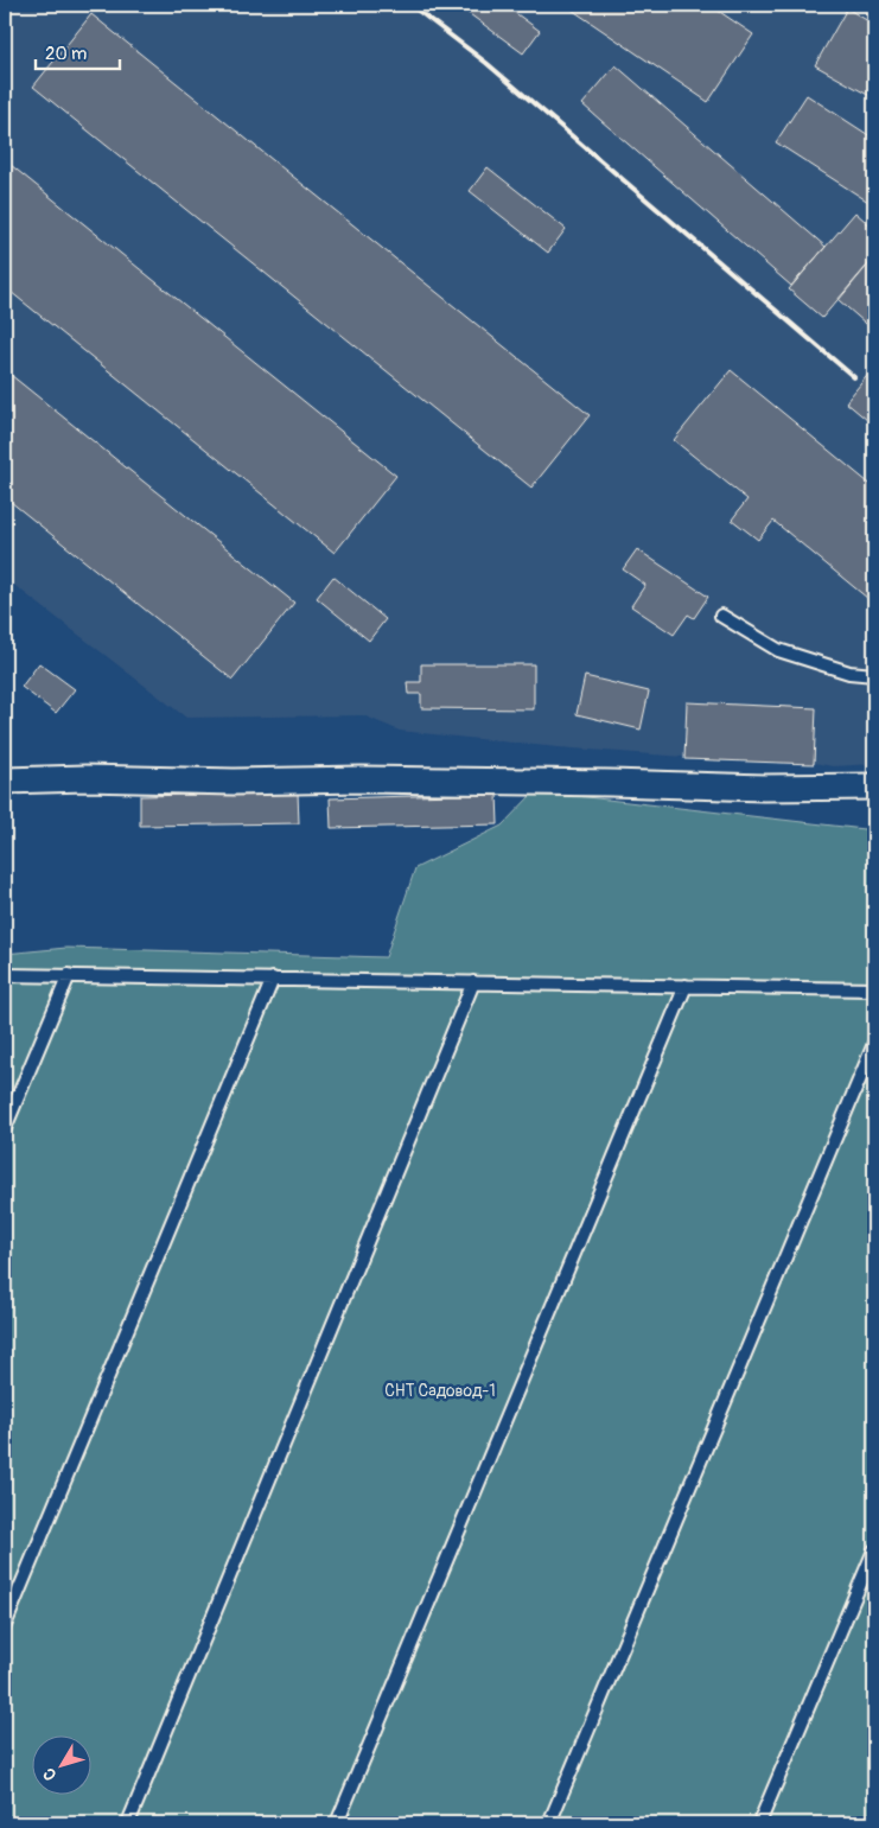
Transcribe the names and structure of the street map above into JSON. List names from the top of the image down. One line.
{"parks":["СНТ Садовод-1"],"scale_bar":"20 m","north":"bottom left"}
